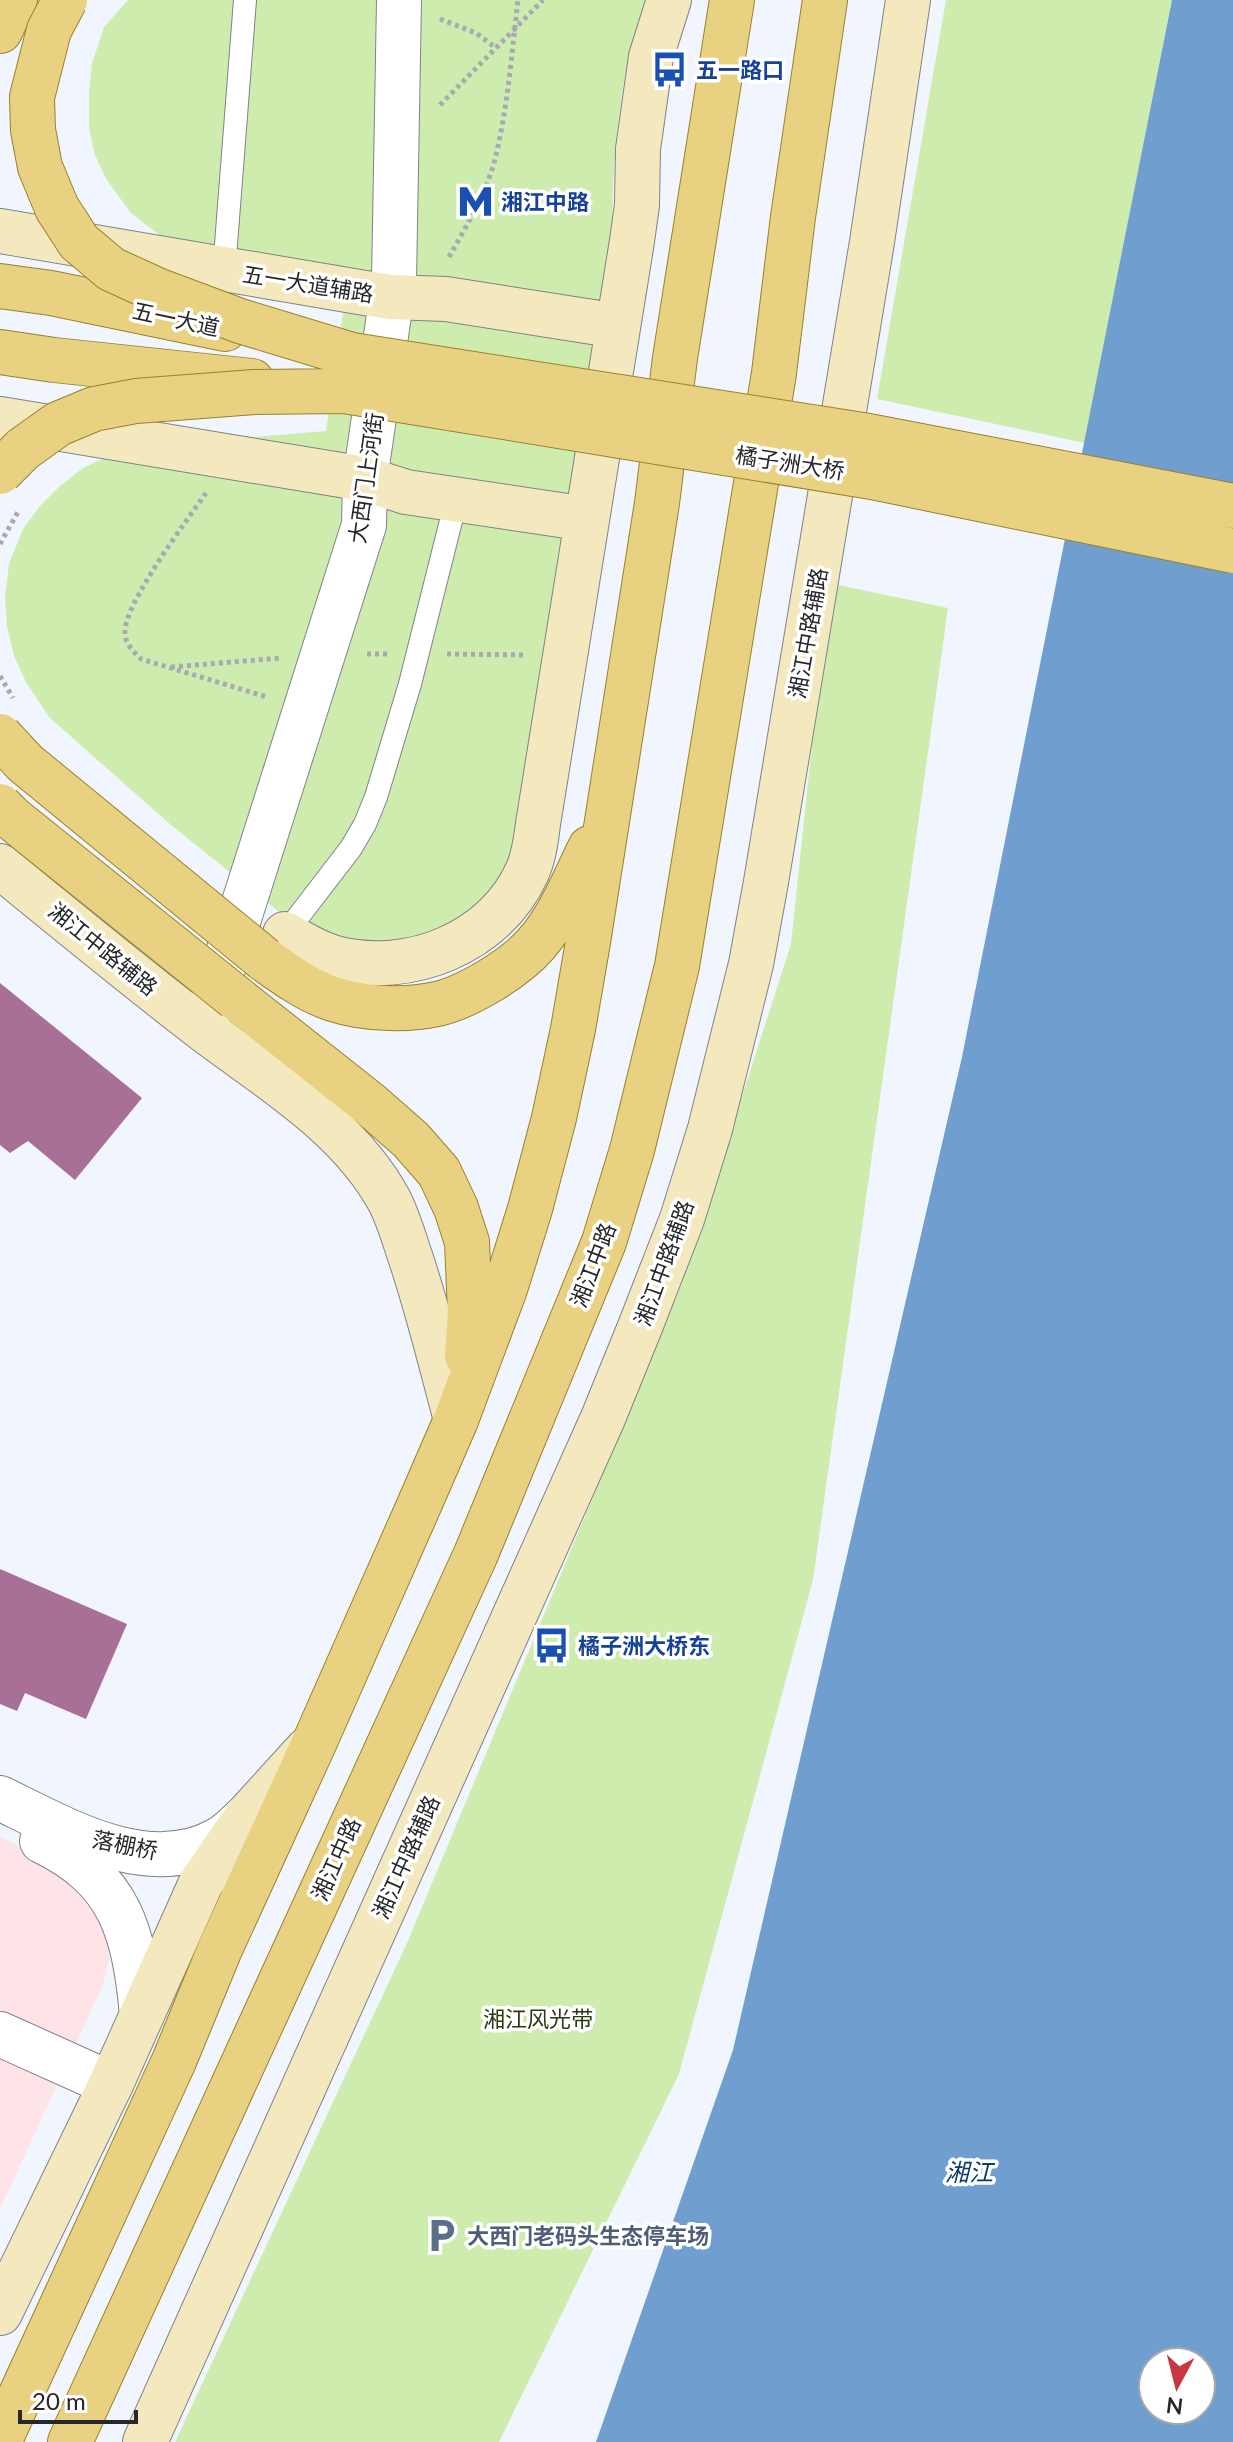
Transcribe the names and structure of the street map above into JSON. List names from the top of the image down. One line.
{"streets":{"main road":["五一大道","橘子洲大桥","湘江中路"],"street":["五一大道辅路","大西门上河街","湘江中路辅路","落棚桥"]},"crossings":[["五一大道辅路","大西门上河街"],["五一大道","橘子洲大桥"],["大西门上河街","湘江中路辅路"]],"water":["湘江"],"parks":["湘江风光带"],"places":{"bus stop":["五一路口","橘子洲大桥东"],"metro station":["湘江中路"],"parking":["大西门老码头生态停车场"]},"scale_bar":"20 m","north":"bottom"}
